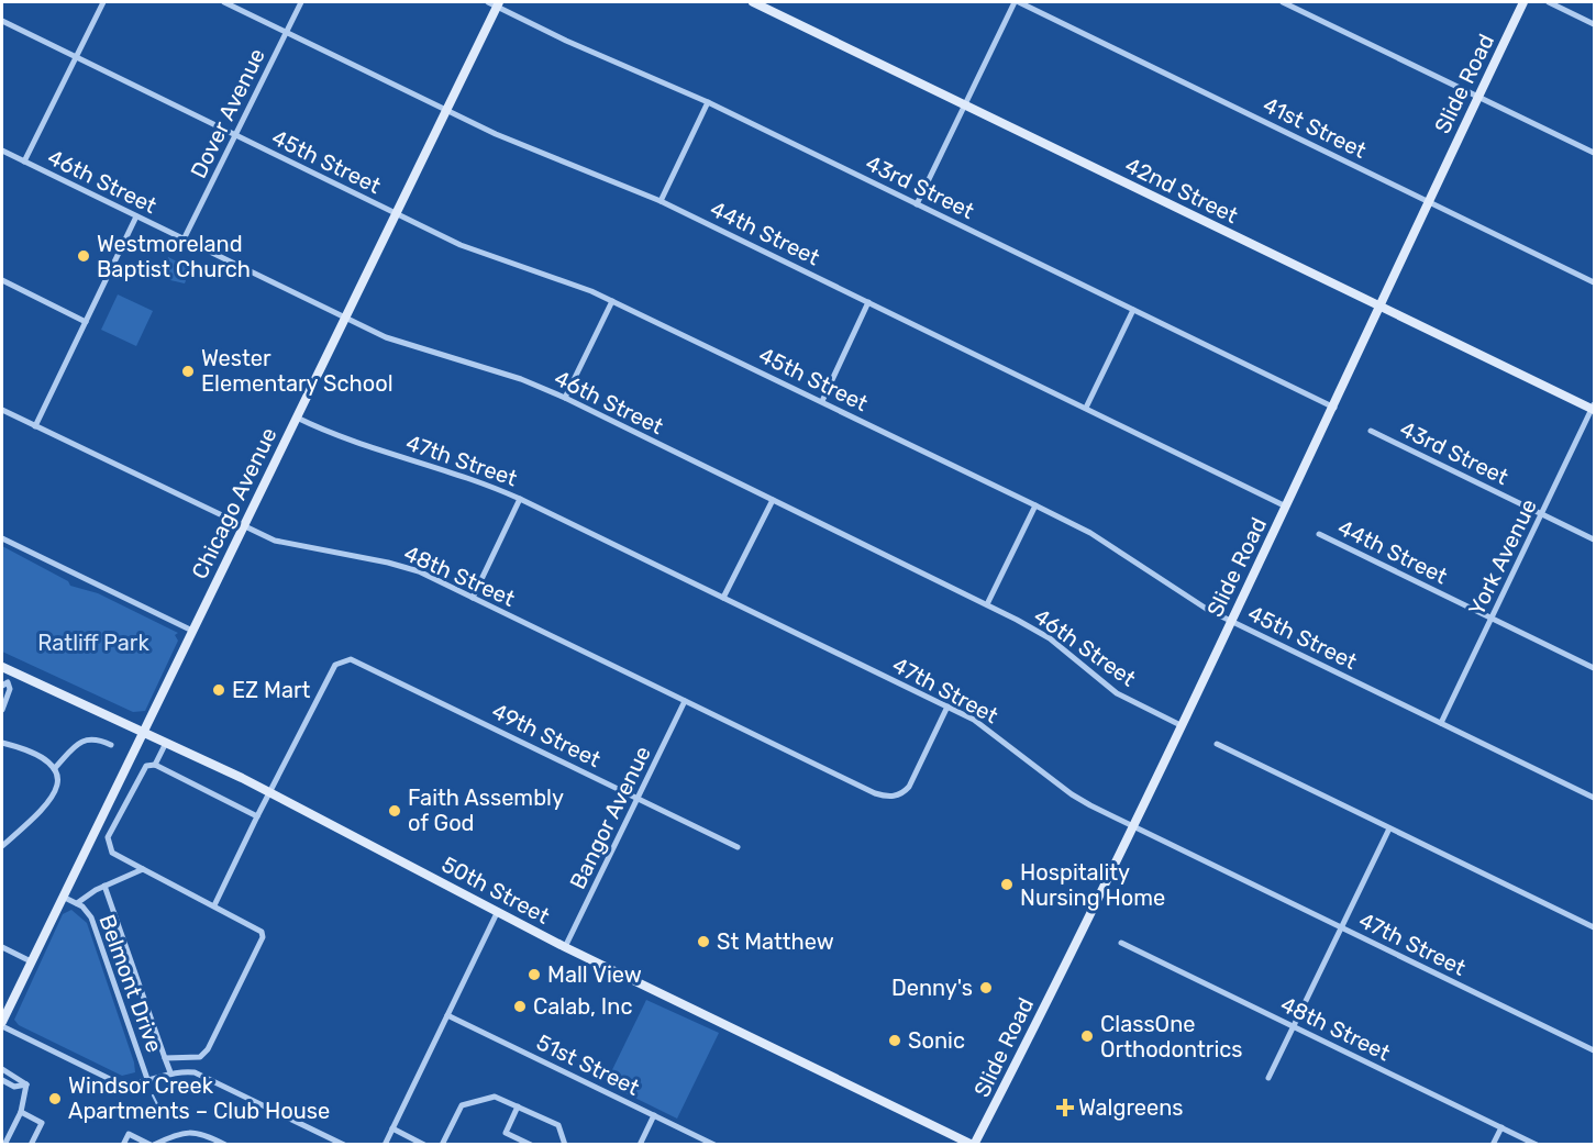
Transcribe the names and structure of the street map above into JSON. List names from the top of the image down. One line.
{"streets":{"main road":["Slide Road","42nd Street","Chicago Avenue","50th Street"],"street":["Dover Avenue","41st Street","45th Street","46th Street","43rd Street","44th Street","47th Street","York Avenue","48th Street","49th Street","Bangor Avenue","Belmont Drive","51st Street"]},"crossings":[["Slide Road","41st Street"],["Slide Road","45th Street"],["Slide Road","46th Street"],["Slide Road","43rd Street"],["Slide Road","42nd Street"],["Slide Road","44th Street"],["Slide Road","47th Street"],["Slide Road","50th Street"],["Dover Avenue","45th Street"],["Dover Avenue","46th Street"],["Dover Avenue","44th Street"],["45th Street","Chicago Avenue"],["45th Street","York Avenue"],["46th Street","Chicago Avenue"],["43rd Street","Chicago Avenue"],["43rd Street","York Avenue"],["42nd Street","York Avenue"],["44th Street","Chicago Avenue"],["44th Street","York Avenue"],["47th Street","Chicago Avenue"],["47th Street","48th Street"],["Chicago Avenue","48th Street"],["Chicago Avenue","50th Street"],["Chicago Avenue","Belmont Drive"],["48th Street","Bangor Avenue"],["49th Street","Bangor Avenue"],["49th Street","50th Street"],["Bangor Avenue","50th Street"]],"parks":["Ratliff Park"],"places":{"other":["Westmoreland Baptist Church","Wester Elementary School","EZ Mart","Faith Assembly of God","Hospitality Nursing Home","St Matthew","Mall View","Denny's","Calab, Inc","ClassOne Orthodontrics","Sonic","Windsor Creek Apartments – Club House"],"health":["Walgreens"]}}
